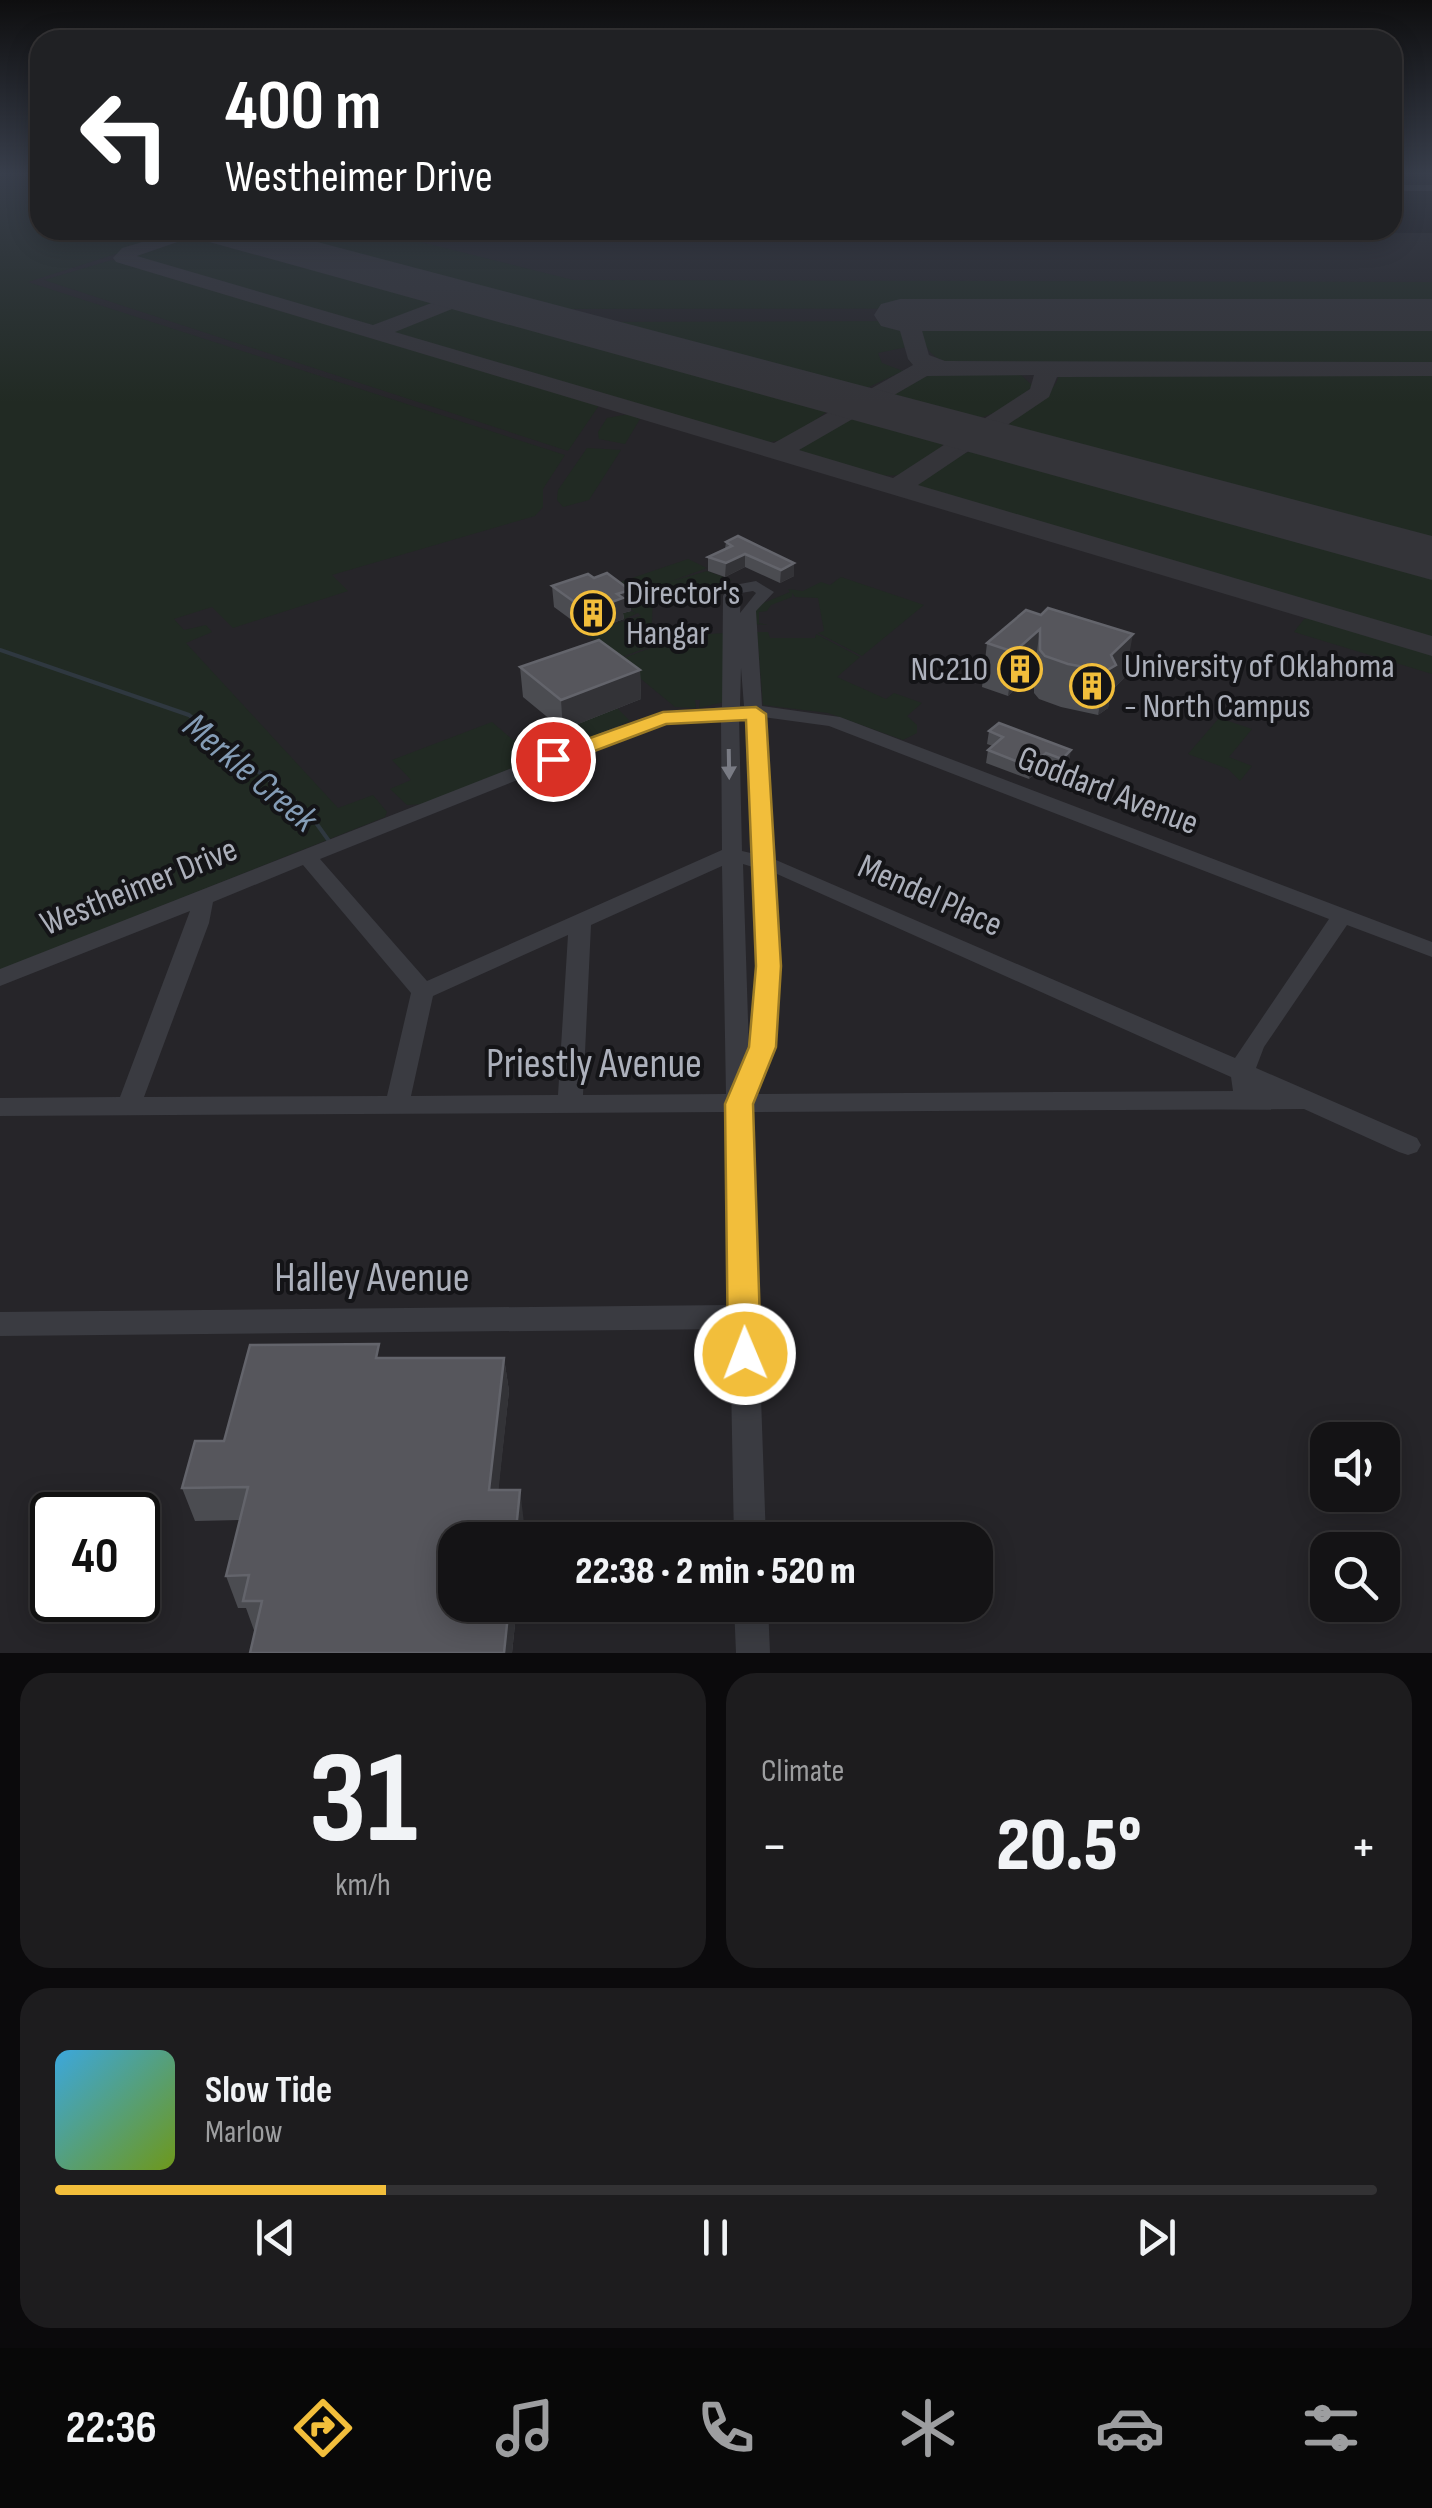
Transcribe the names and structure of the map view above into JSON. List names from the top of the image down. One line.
{"streets":{"street":["Goddard Avenue","Westheimer Drive","Mendel Place","Priestly Avenue","Halley Avenue"]},"crossings":[["Goddard Avenue","Westheimer Drive"],["Mendel Place","Priestly Avenue"]],"water":["Merkle Creek"],"places":{"building":["Director's Hangar","NC210","University of Oklahoma - North Campus"]},"page":{"turn":["400 m","Westheimer Drive"],"limit":"40","trip":"22:38 · 2 min · 520 m","tile":[["31","km/h"],"Climate"],"heat":["−","20.5°","+"],"song":["Slow Tide","Marlow"],"tabs":"22:36"}}
